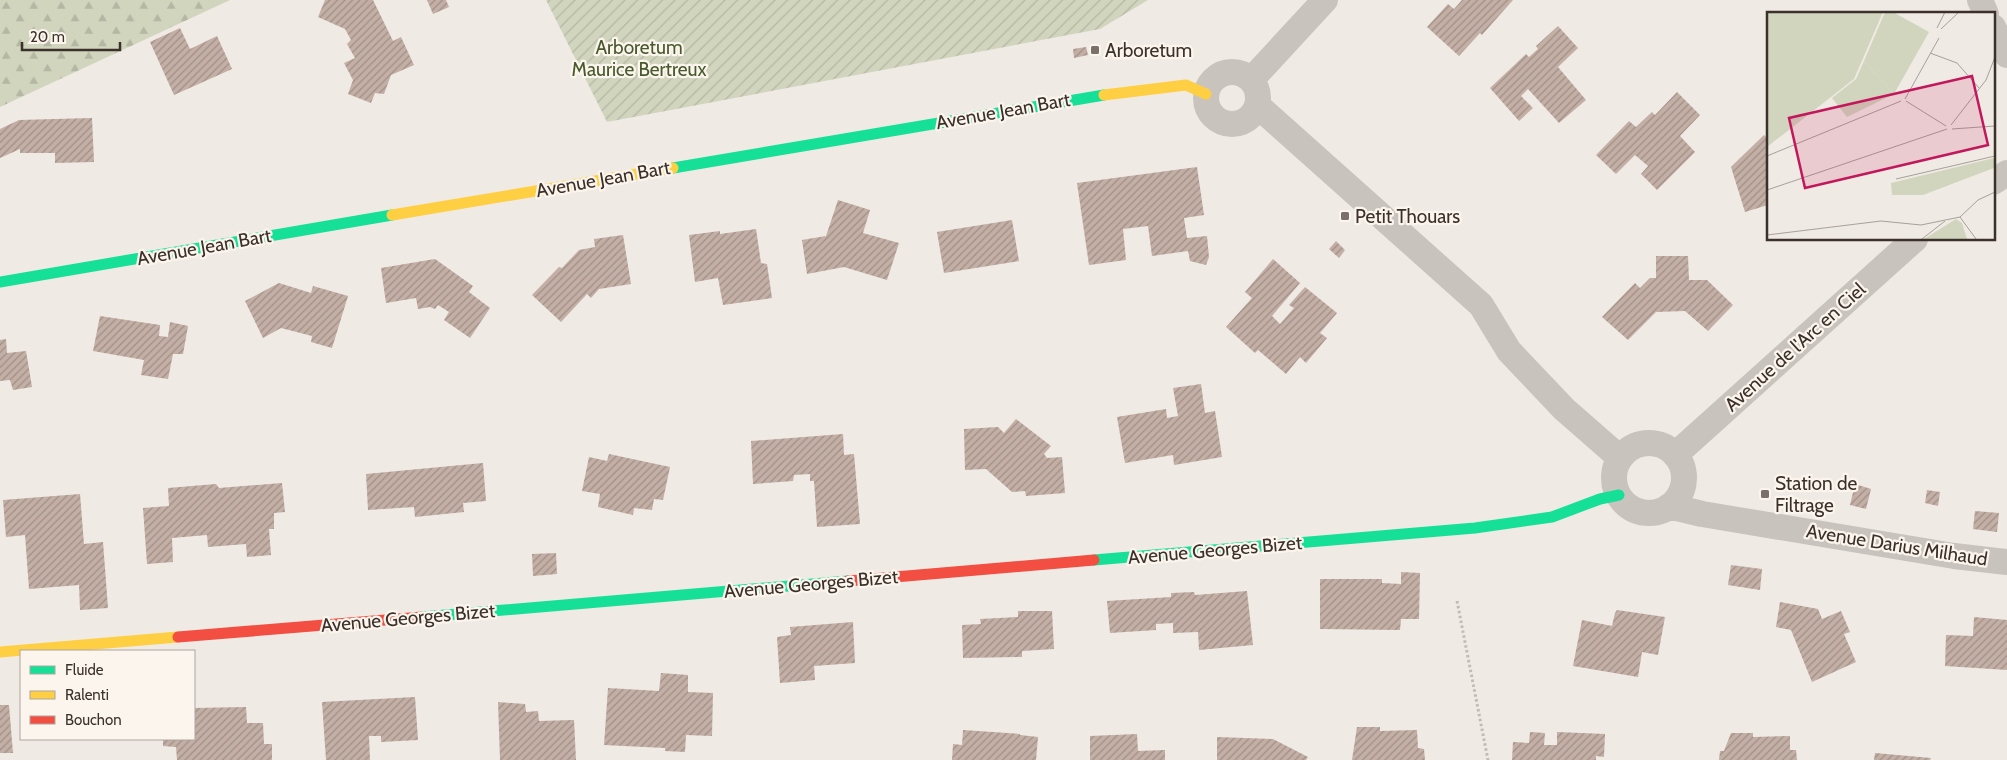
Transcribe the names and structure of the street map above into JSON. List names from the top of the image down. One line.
{"streets":{"street":["Avenue Jean Bart","Avenue de l'Arc en Ciel","Avenue Darius Milhaud","Avenue Georges Bizet"]},"crossings":[["Avenue de l'Arc en Ciel","Avenue Darius Milhaud"],["Avenue de l'Arc en Ciel","Avenue Georges Bizet"],["Avenue Darius Milhaud","Avenue Georges Bizet"]],"parks":["Arboretum Maurice Bertreux"],"places":{"transit":["Arboretum","Petit Thouars","Station de Filtrage"]},"legend":["Fluide","Ralenti","Bouchon"],"scale_bar":"20 m"}
